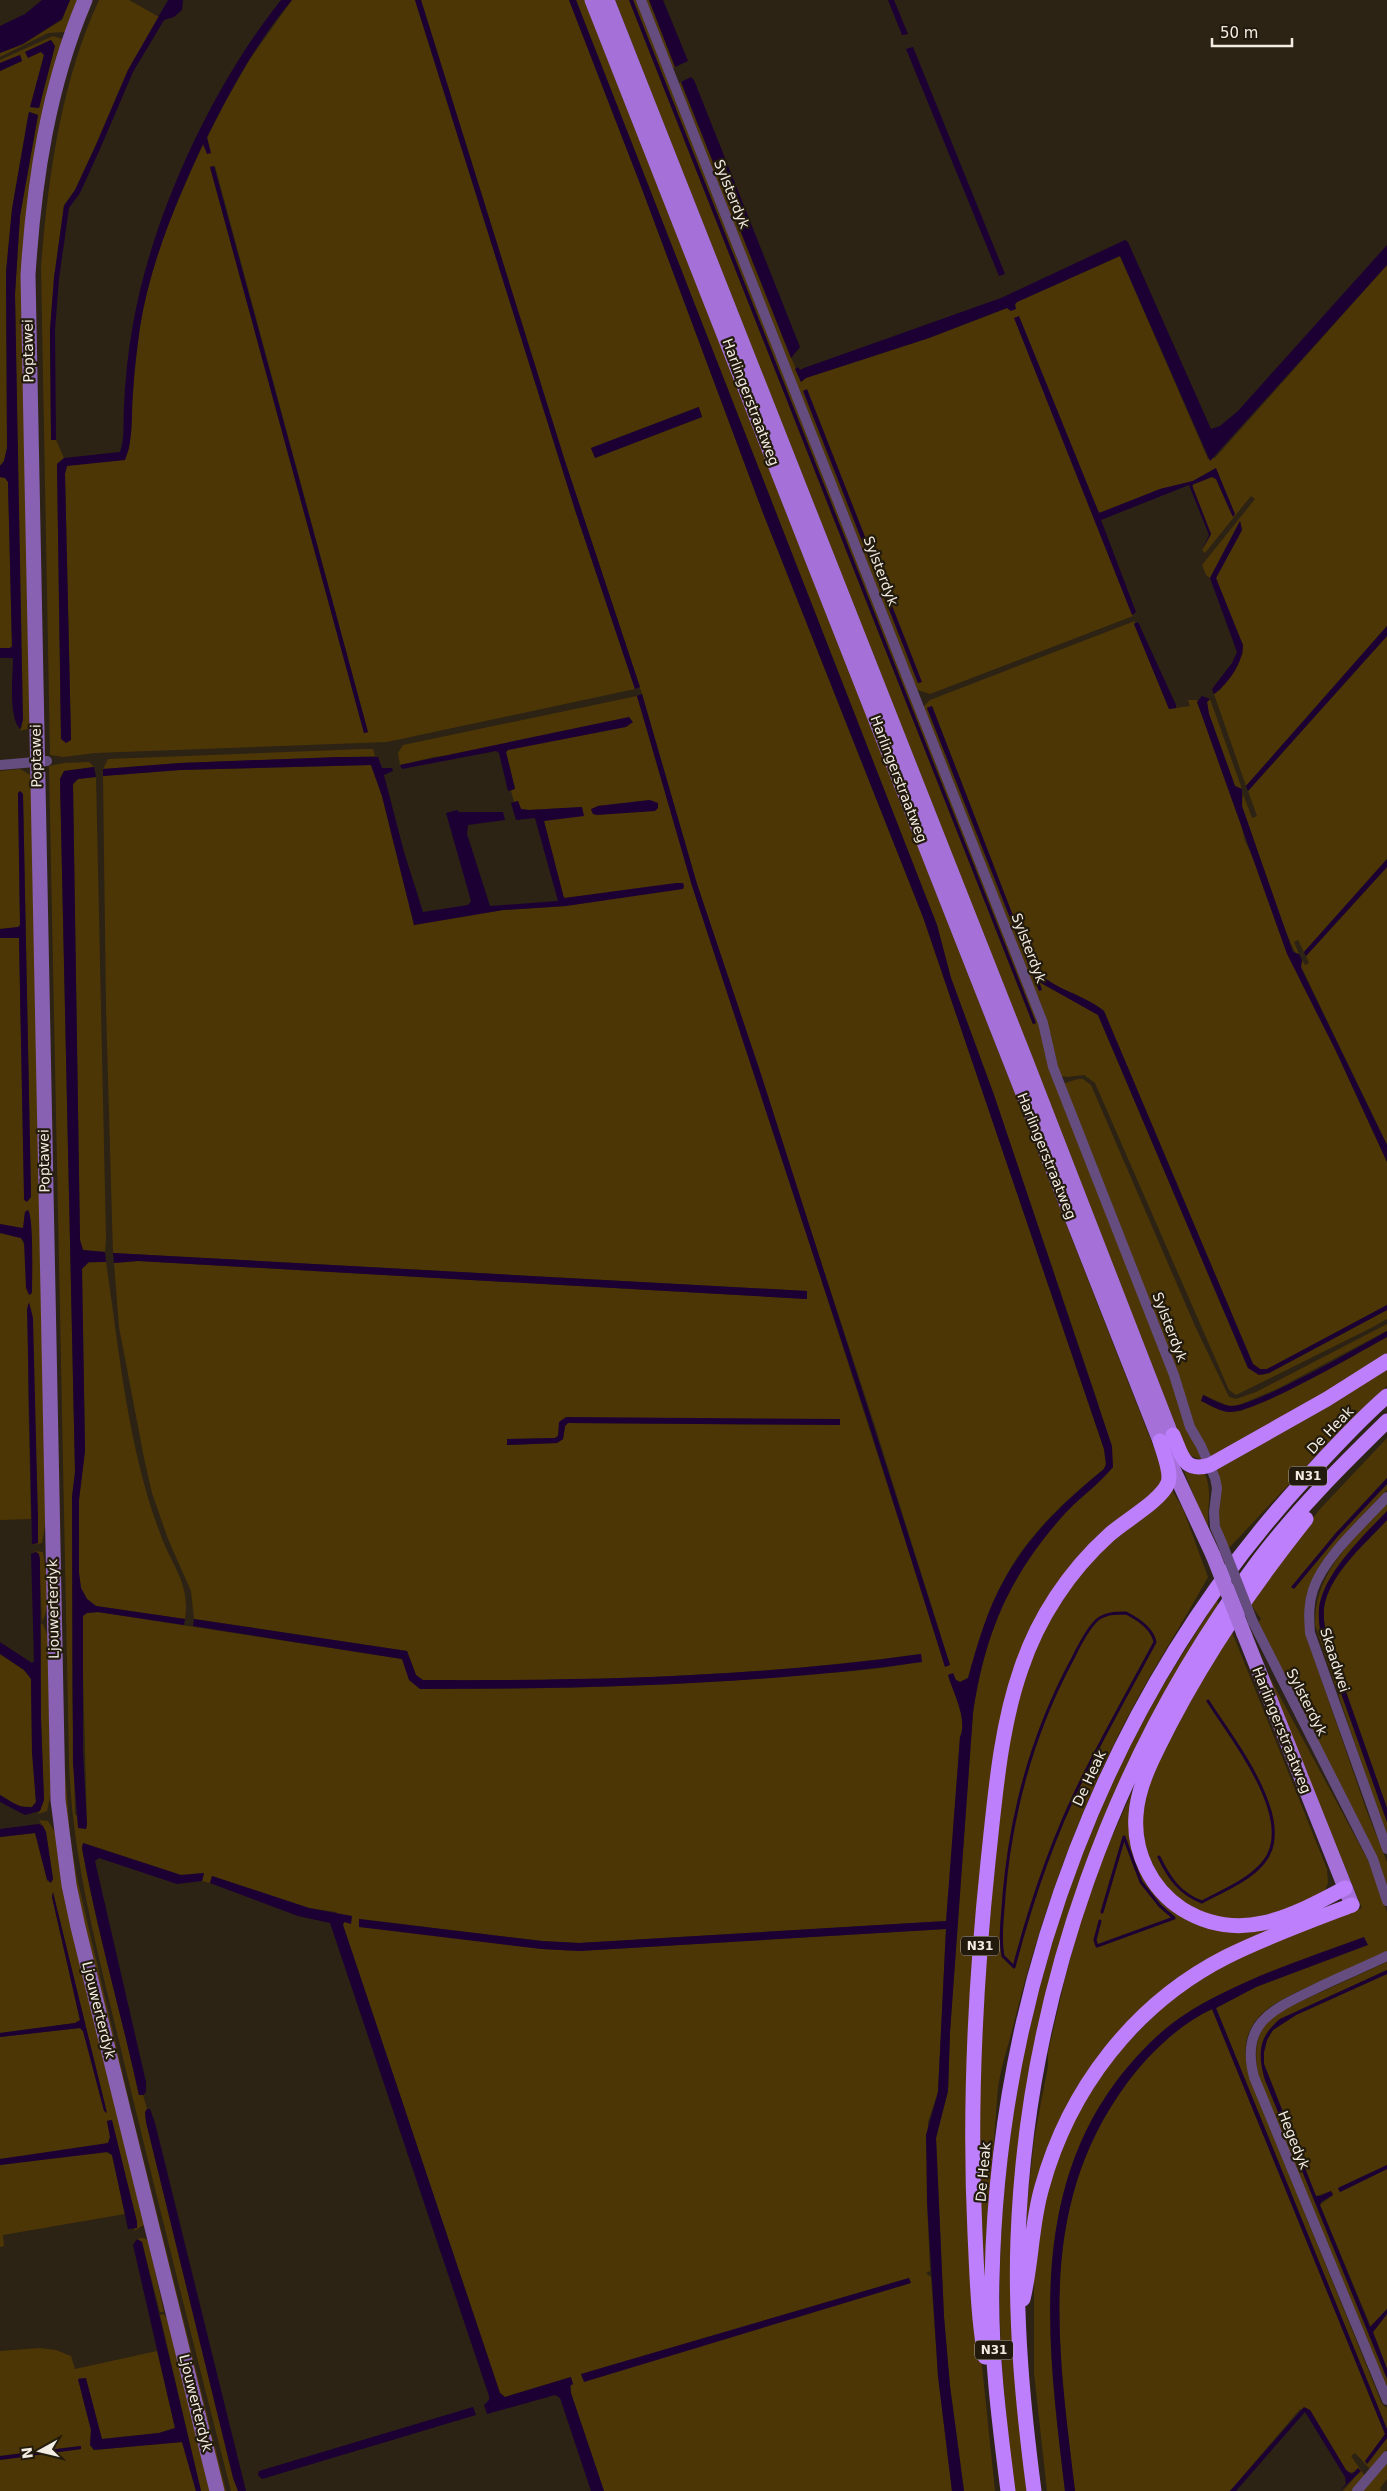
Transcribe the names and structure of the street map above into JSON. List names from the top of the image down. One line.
{"streets":{"highway":["De Heak","N31"],"main road":["Poptawei","Harlingerstraatweg","Ljouwerterdyk"],"street":["Sylsterdyk","Skaadwei","Hegedyk"]},"crossings":[["Sylsterdyk","Harlingerstraatweg"],["Poptawei","Ljouwerterdyk"],["Harlingerstraatweg","N31"],["De Heak","N31"]],"scale_bar":"50 m","north":"left"}
